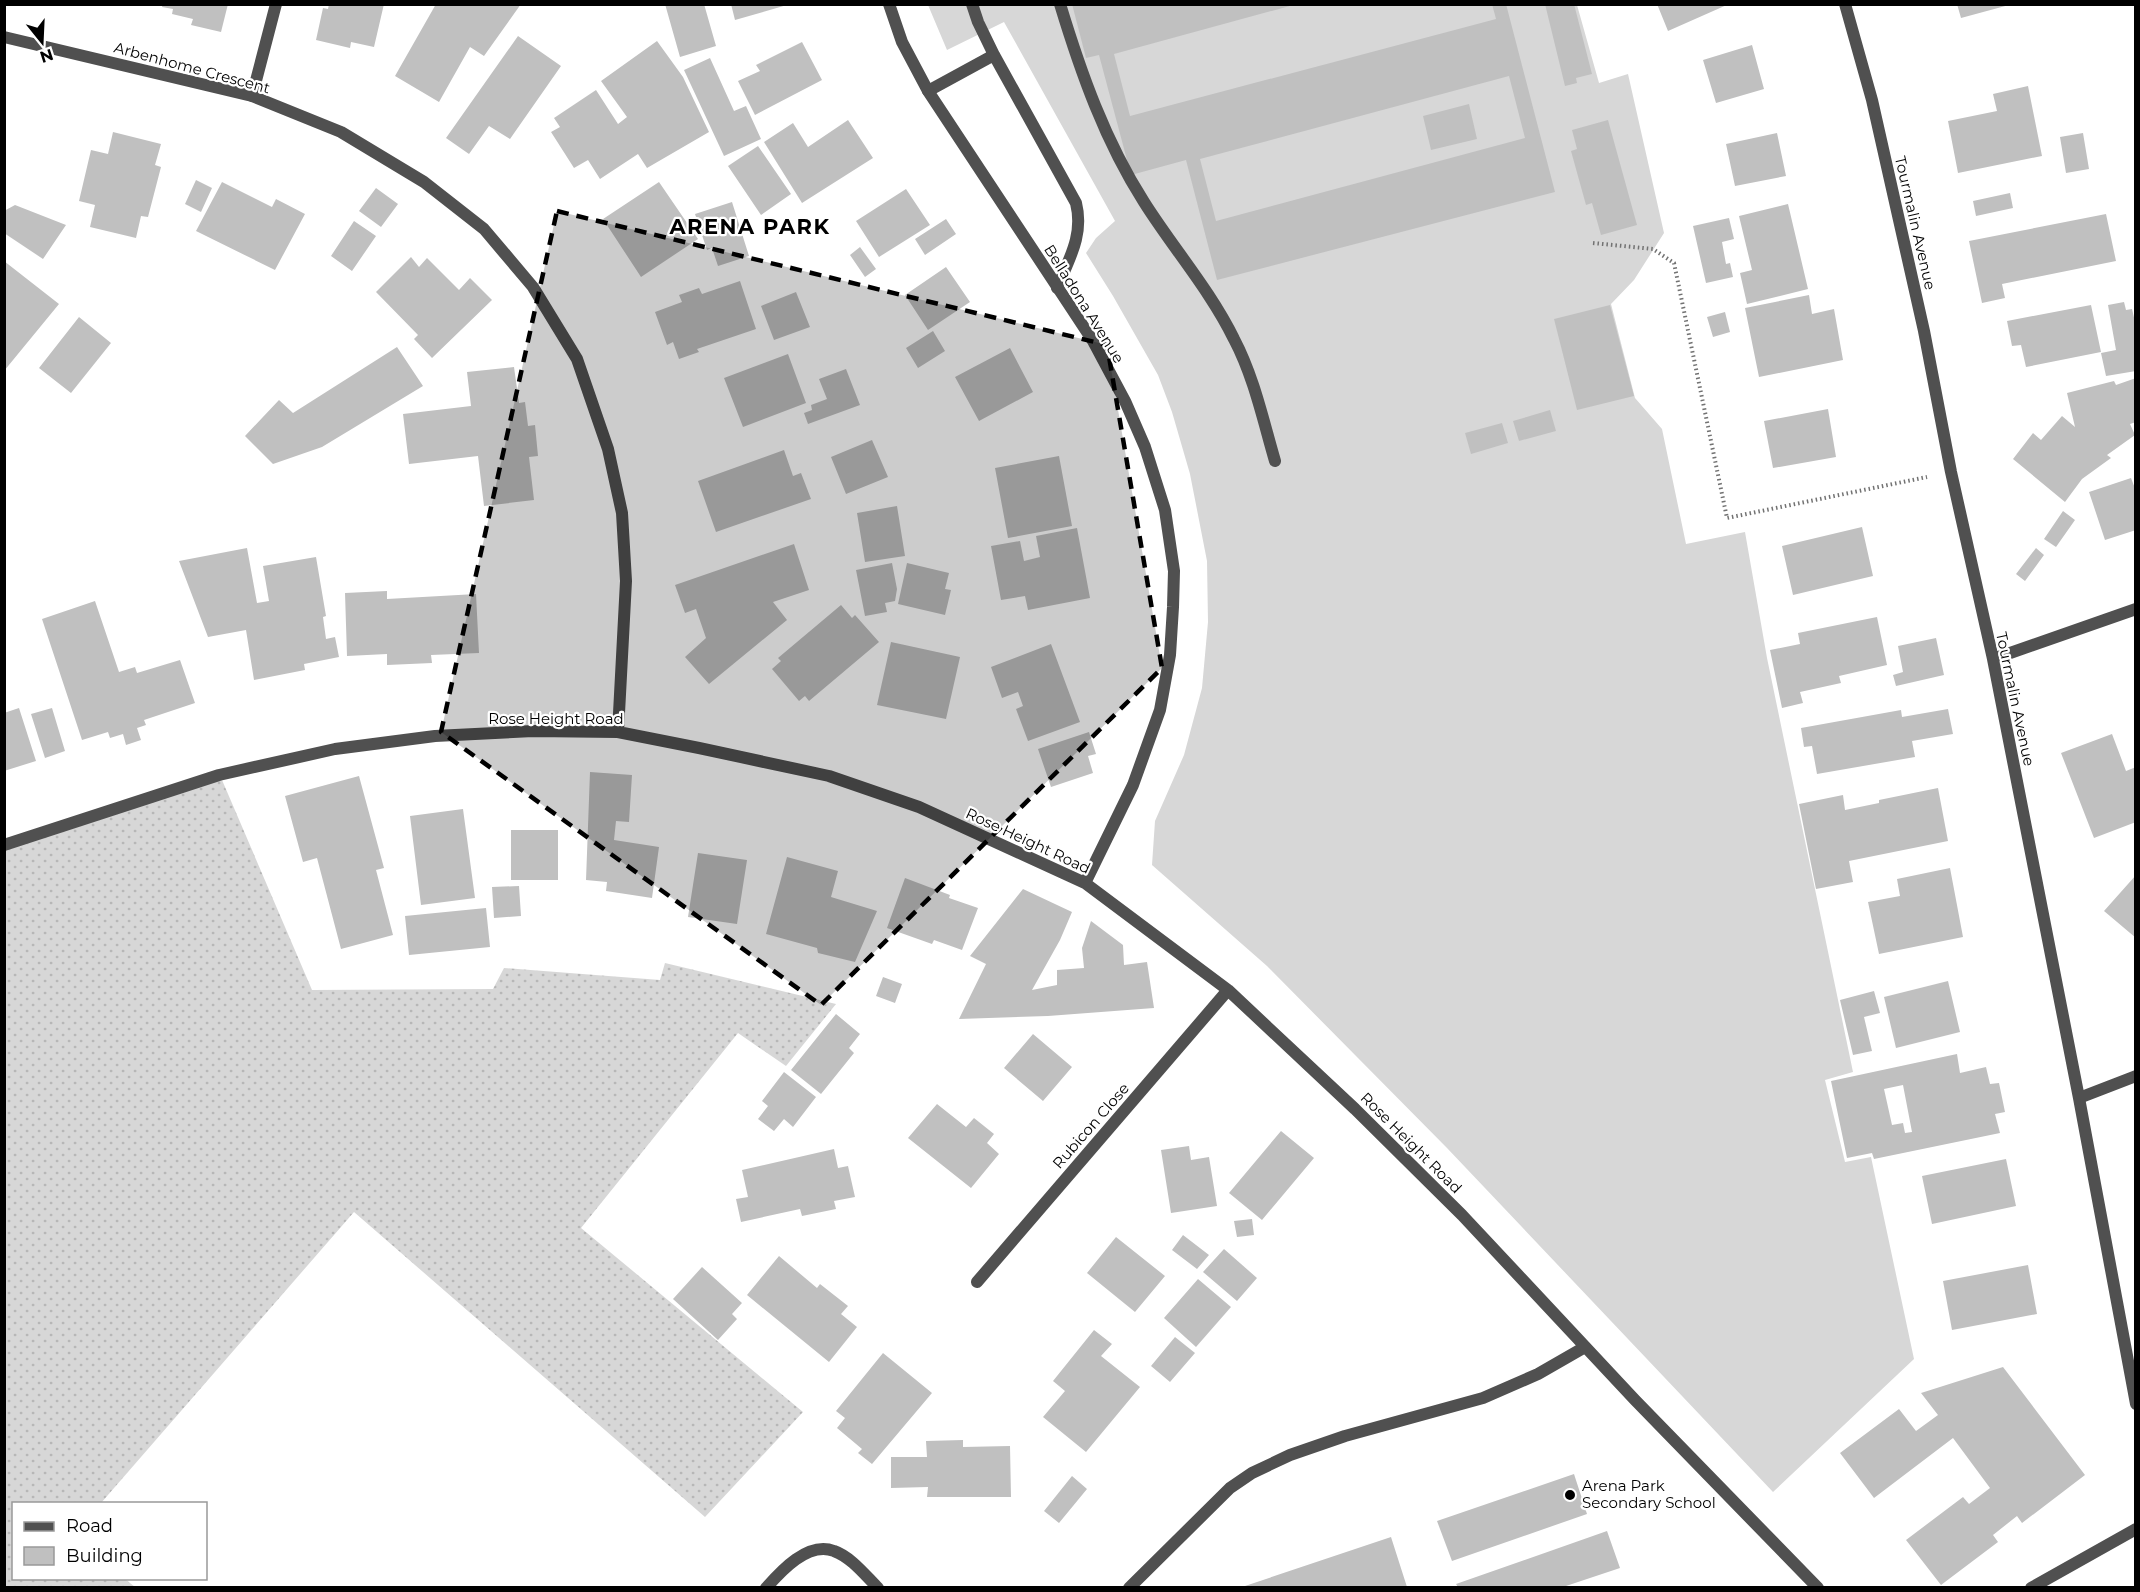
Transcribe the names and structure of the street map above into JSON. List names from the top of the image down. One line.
{"streets":{"street":["Arbenhome Crescent","Tourmalin Avenue","Belladona Avenue","Rose Height Road","Rubicon Close"]},"crossings":[["Arbenhome Crescent","Rose Height Road"],["Belladona Avenue","Rose Height Road"],["Rose Height Road","Rubicon Close"]],"districts":["ARENA PARK"],"places":["Arena Park Secondary School"],"legend":["Road","Building"],"north":"bottom"}
